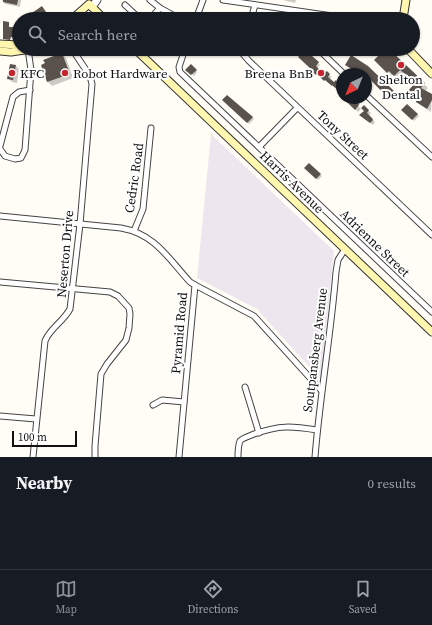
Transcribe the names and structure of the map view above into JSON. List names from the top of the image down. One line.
{"streets":{"main road":["Harris Avenue"],"street":["Tony Street","Cedric Road","Adrienne Street","Neserton Drive","Pyramid Road","Soutpansberg Avenue"]},"crossings":[["Cedric Road","Pyramid Road"],["Harris Avenue","Soutpansberg Avenue"],["Neserton Drive","Pyramid Road"]],"places":["Shelton Dental","KFC","Robot Hardware","Breena BnB"],"scale_bar":"100 m","north":"bottom left","page":{"search":"Search here","scale":"100 m","heading":["Nearby","0 results"],"nav":["Map","Directions","Saved"]}}
